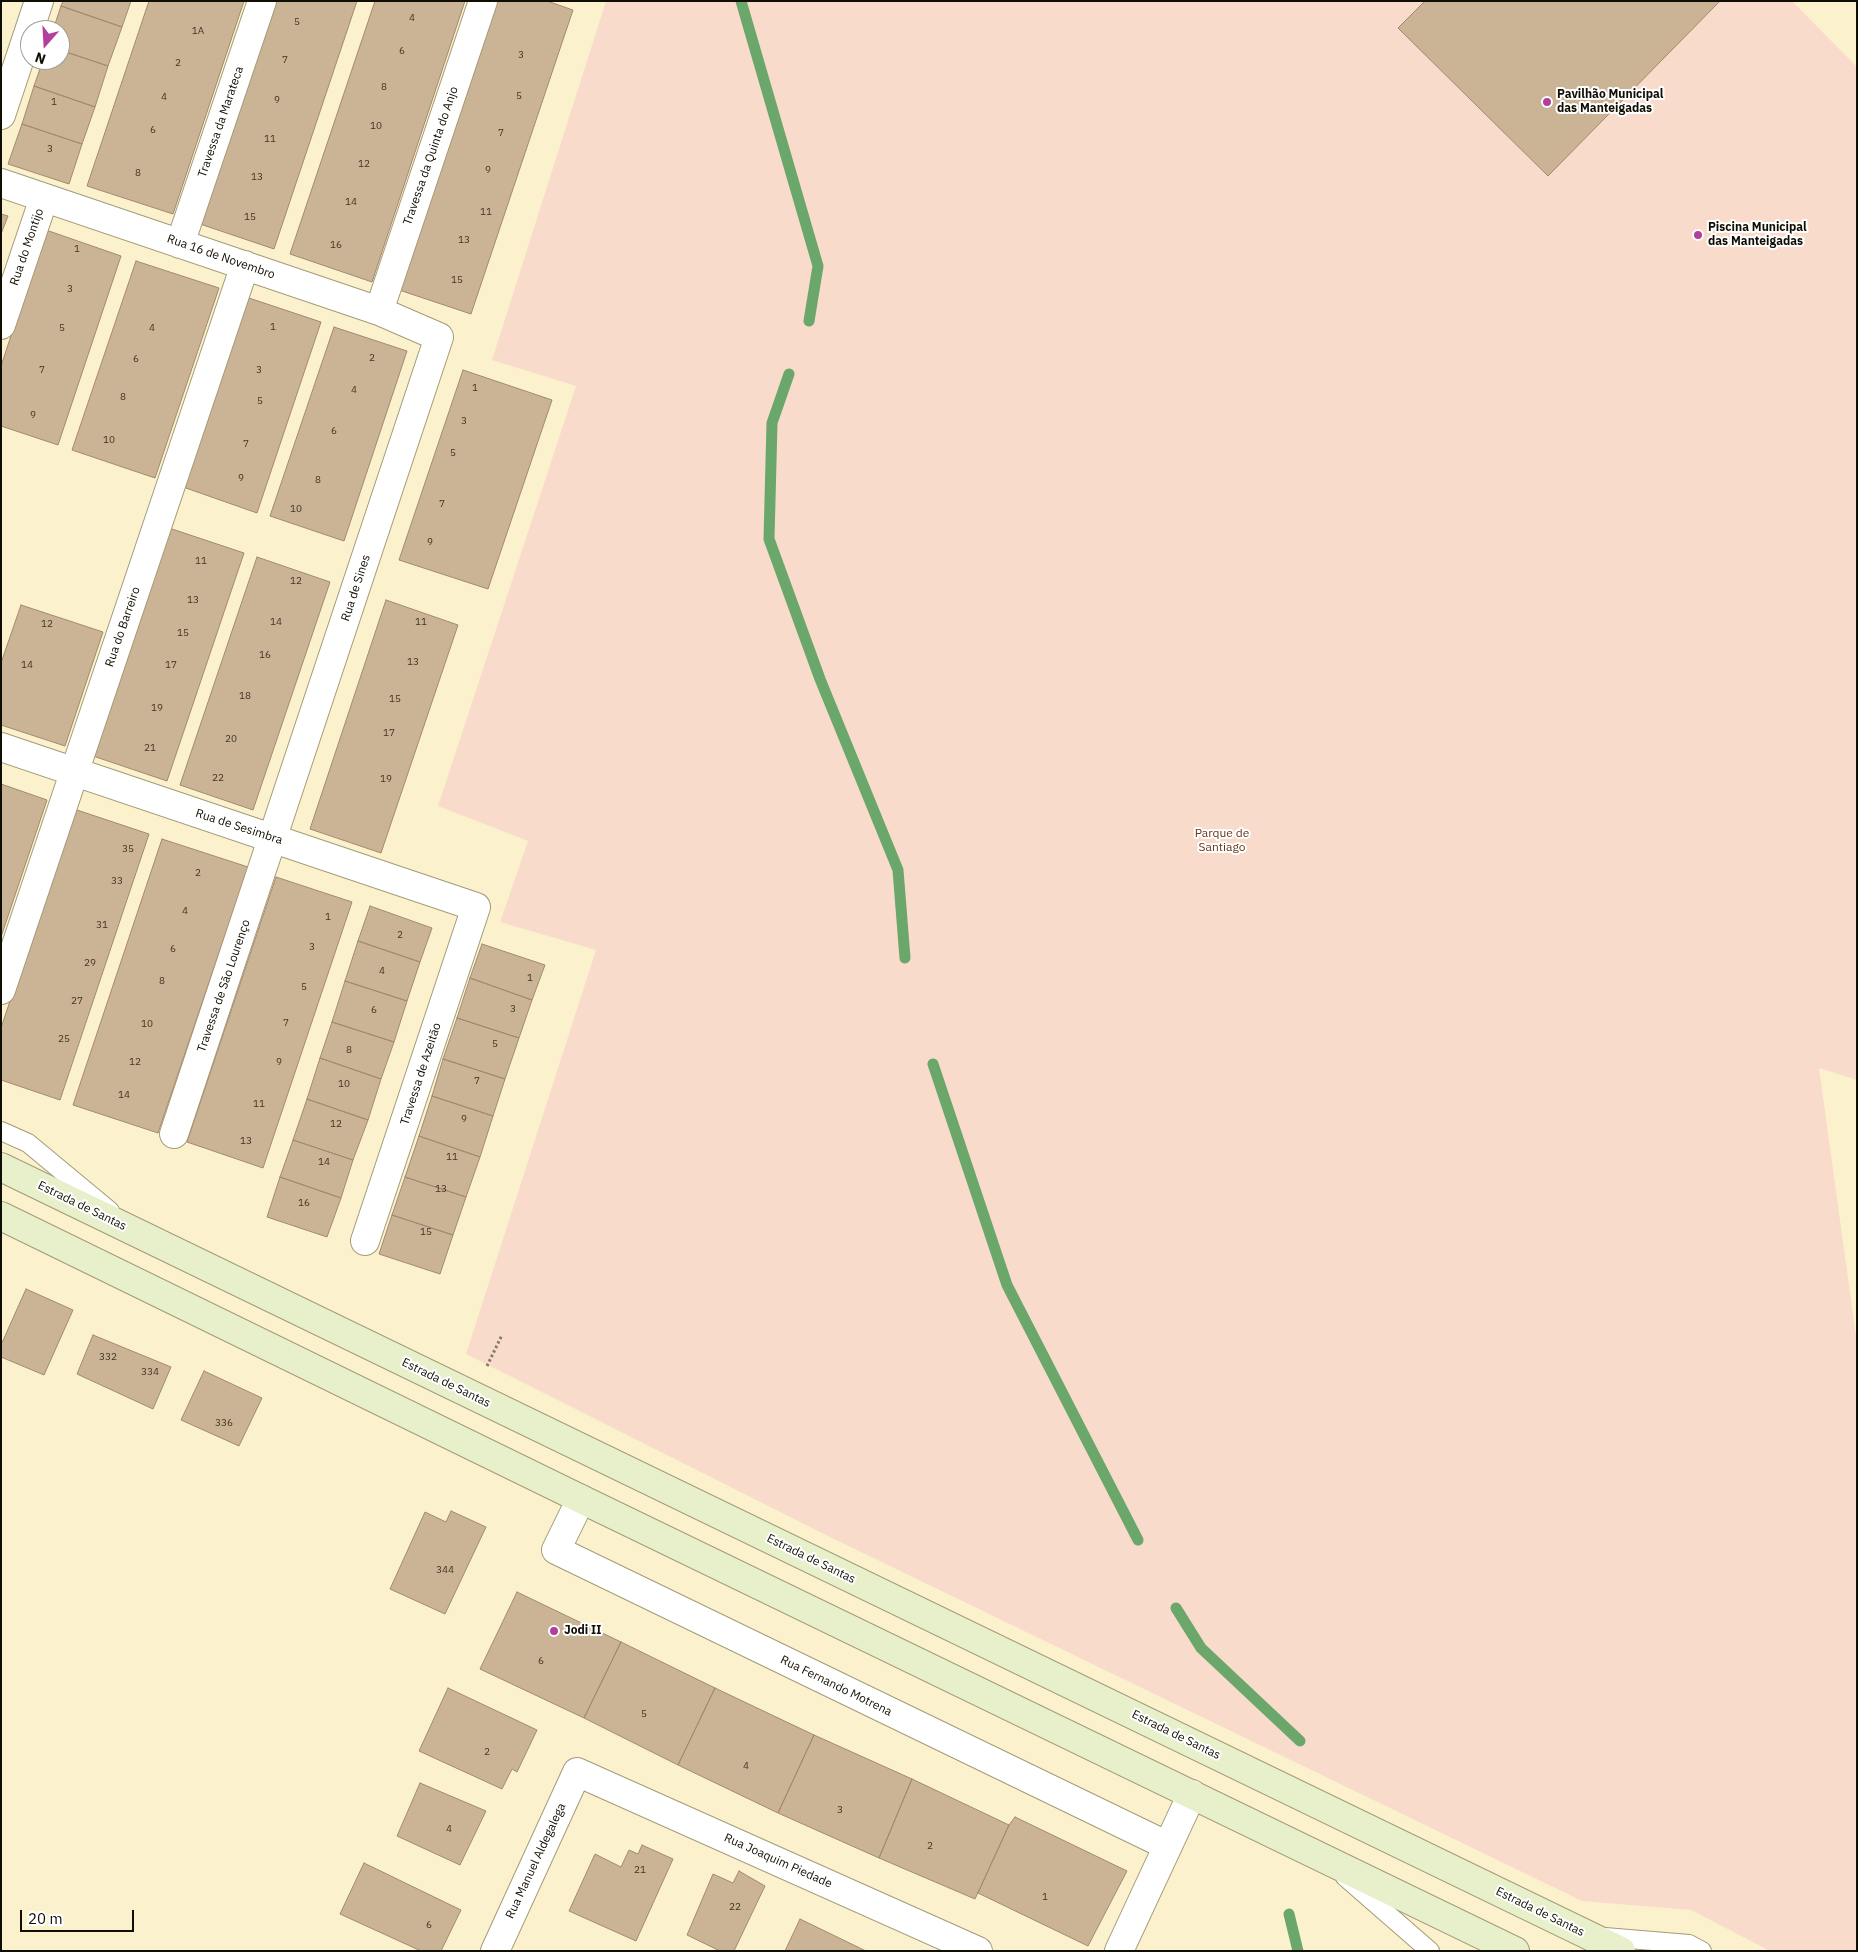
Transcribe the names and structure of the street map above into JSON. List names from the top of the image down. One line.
{"streets":{"main road":["Estrada de Santas"],"street":["Travessa da Marateca","Travessa da Quinta do Anjo","Rua do Montijo","Rua 16 de Novembro","Rua de Sines","Rua do Barreiro","Rua de Sesimbra","Travessa de São Lourenço","Travessa de Azeitão","Rua Fernando Motrena","Rua Manuel Aldegalega","Rua Joaquim Piedade"]},"crossings":[["Travessa da Marateca","Rua 16 de Novembro"],["Travessa da Quinta do Anjo","Rua 16 de Novembro"],["Rua do Montijo","Rua 16 de Novembro"],["Rua 16 de Novembro","Rua de Sines"],["Rua 16 de Novembro","Rua do Barreiro"],["Rua de Sines","Rua de Sesimbra"],["Rua de Sines","Travessa de São Lourenço"],["Rua do Barreiro","Rua de Sesimbra"],["Rua de Sesimbra","Travessa de São Lourenço"],["Rua de Sesimbra","Travessa de Azeitão"],["Rua Manuel Aldegalega","Rua Joaquim Piedade"]],"parks":["Parque de Santiago"],"places":["Pavilhão Municipal das Manteigadas","Piscina Municipal das Manteigadas","Jodi II"],"house_numbers":["4","5","1A","6","3","7","2","8","5","4","9","1","10","6","7","11","3","12","9","8","13","14","11","15","13","16","1","15","3","1","5","4","2","6","7","3","1","4","8","5","9","3","6","10","7","5","9","8","7","10","9","11","12","13","14","11","12","15","16","13","14","17","18","15","19","17","20","21","22","19","35","2","33","4","1","31","2","3","6","29","4","1","8","5","27","3","6","7","10","25","5","8","12","9","7","10","14","11","9","12","13","11","14","13","16","15","332","334","336","344","6","5","2","4","3","4","2","21","1","22","6"],"scale_bar":"20 m","north":"bottom"}
